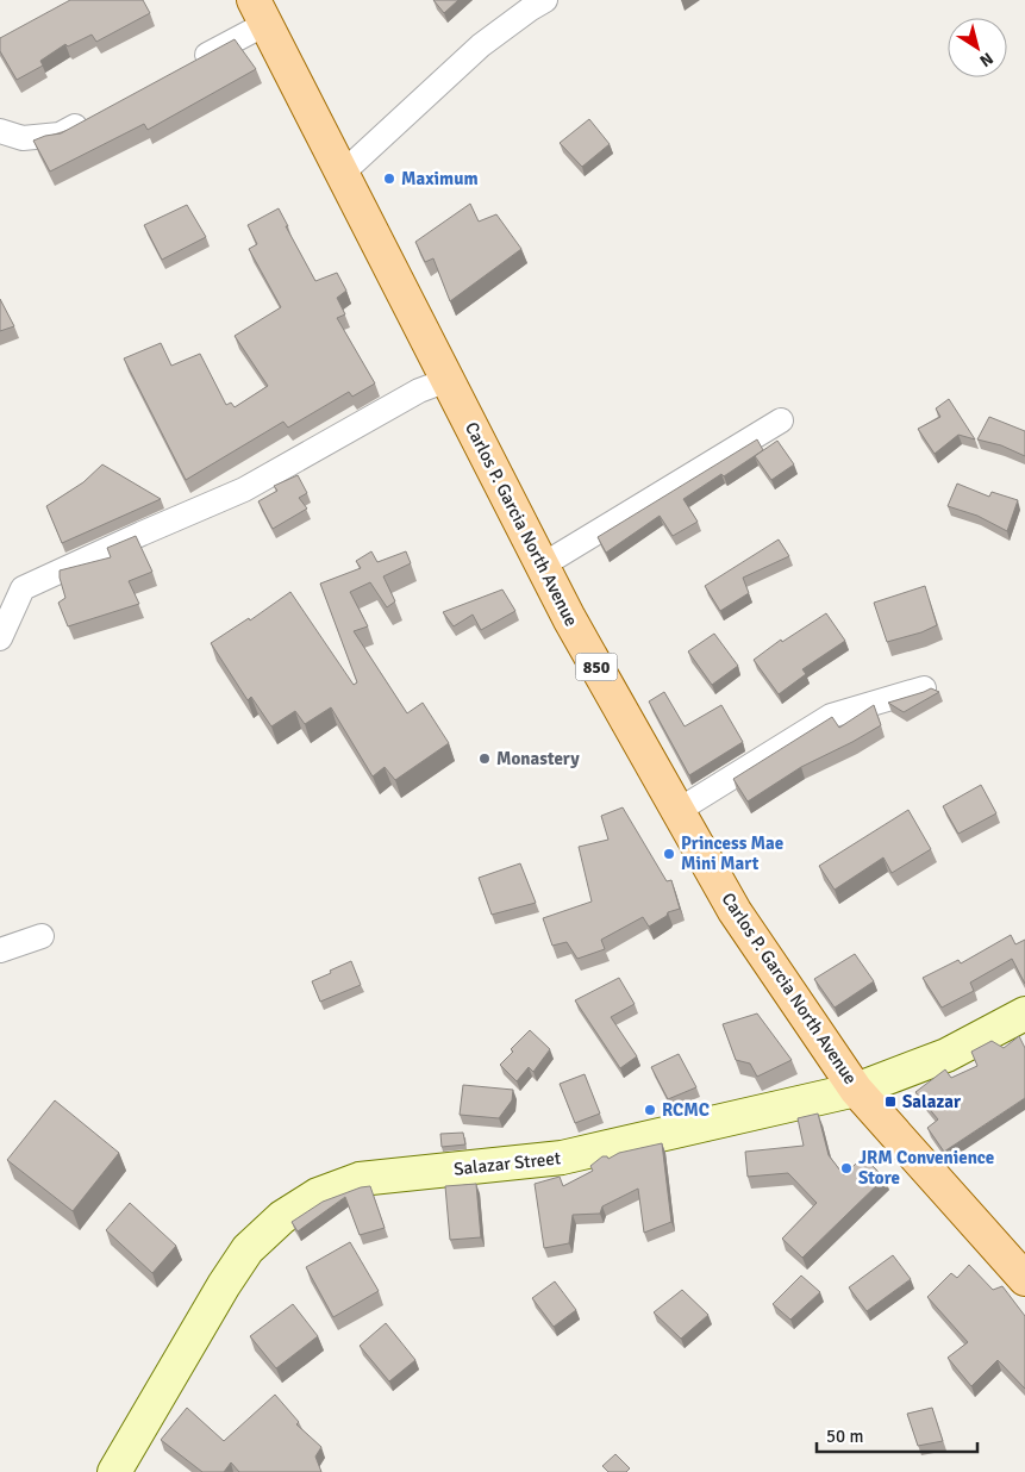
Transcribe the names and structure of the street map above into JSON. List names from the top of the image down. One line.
{"streets":{"main road":["Carlos P. Garcia North Avenue","850"],"street":["Salazar Street"]},"crossings":[["Carlos P. Garcia North Avenue","Salazar Street"]],"places":{"other":["Maximum","Monastery","Princess Mae Mini Mart","RCMC","JRM Convenience Store"],"transit":["Salazar"]},"scale_bar":"50 m","north":"bottom right"}
